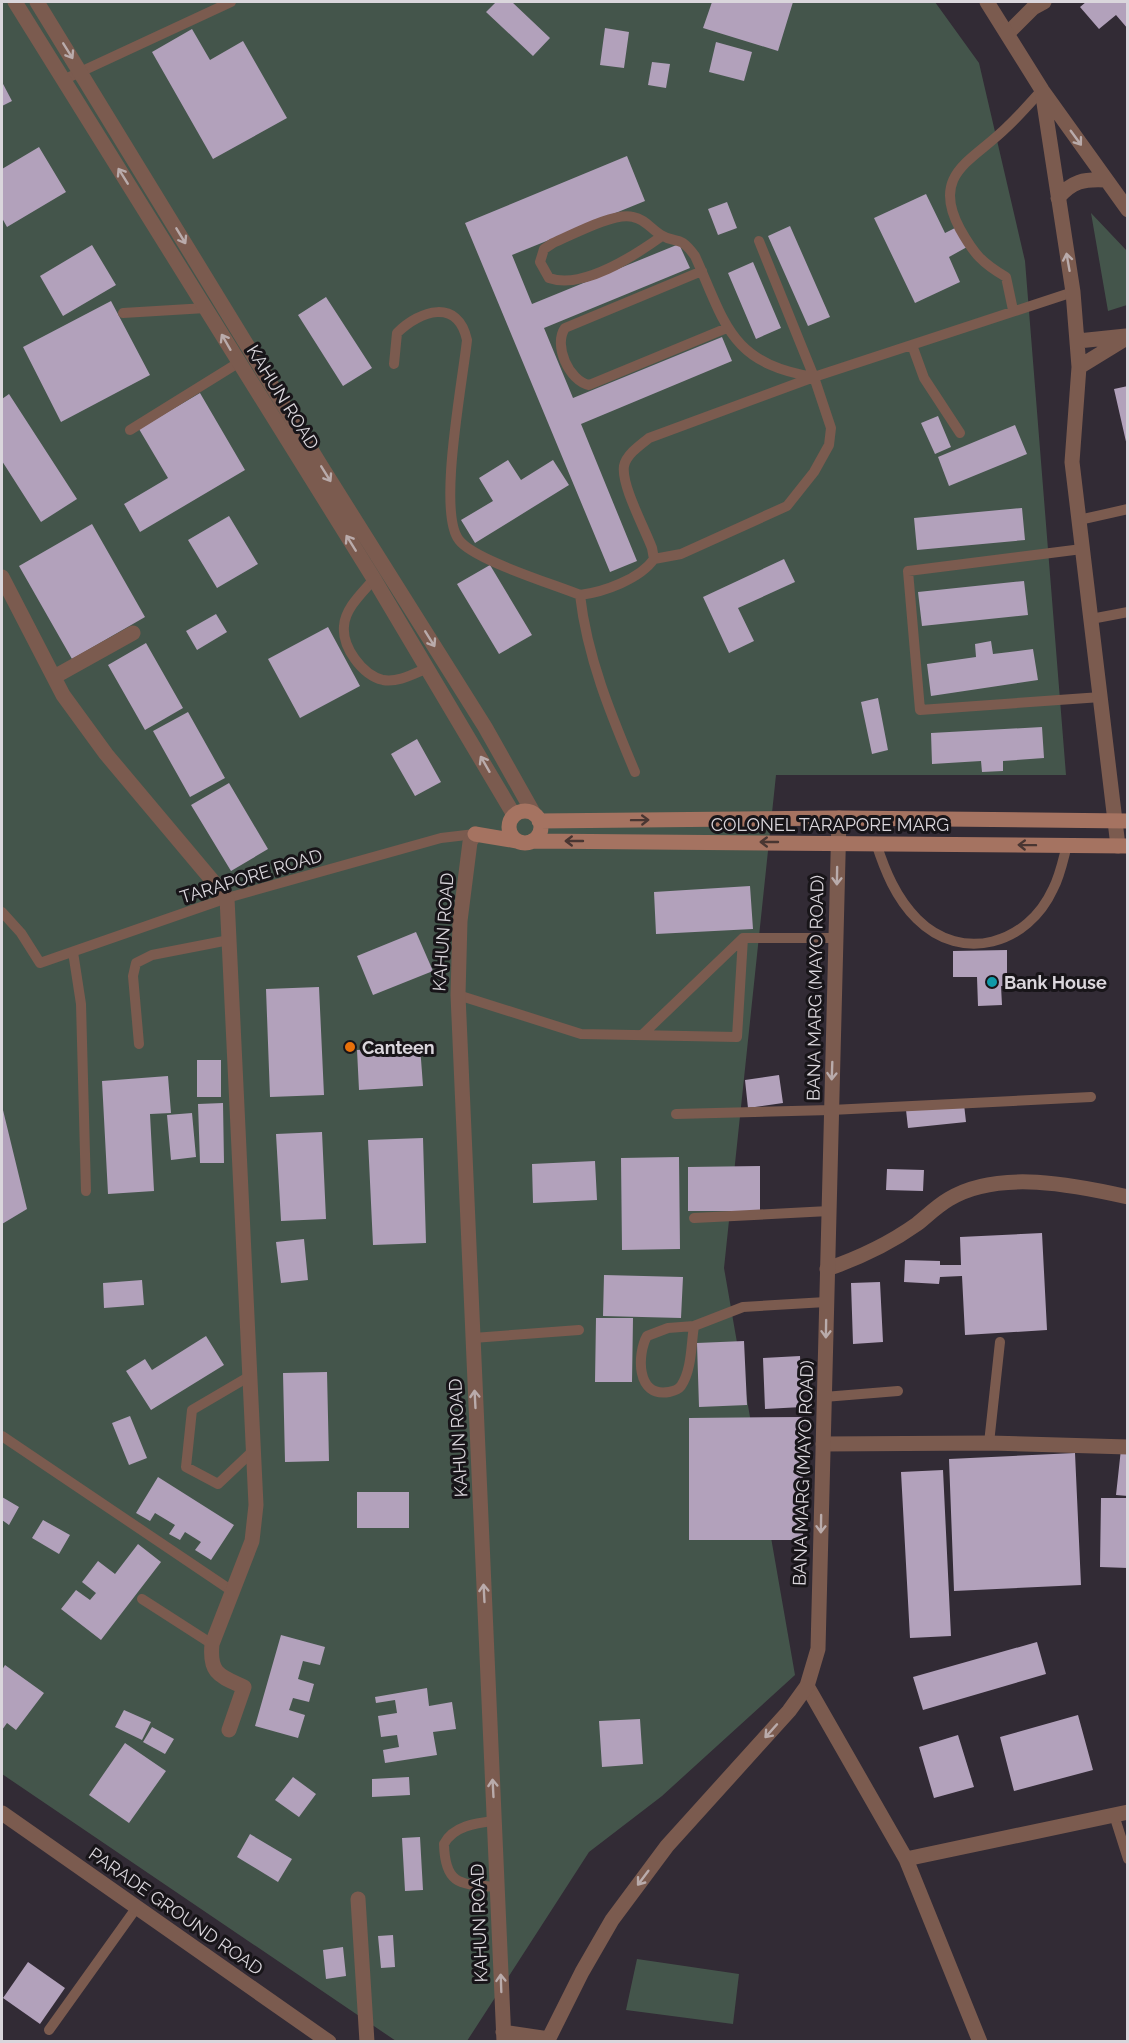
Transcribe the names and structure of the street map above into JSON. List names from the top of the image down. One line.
{"streets":{"main road":["COLONEL TARAPORE MARG"],"street":["KAHUN ROAD","BANA MARG (MAYO ROAD)","PARADE GROUND ROAD"],"lane":["TARAPORE ROAD"]},"crossings":[["KAHUN ROAD","COLONEL TARAPORE MARG"],["KAHUN ROAD","TARAPORE ROAD"],["COLONEL TARAPORE MARG","TARAPORE ROAD"],["COLONEL TARAPORE MARG","BANA MARG (MAYO ROAD)"]],"one_way":["BANA MARG (MAYO ROAD)"],"places":["Bank House","Canteen"]}
